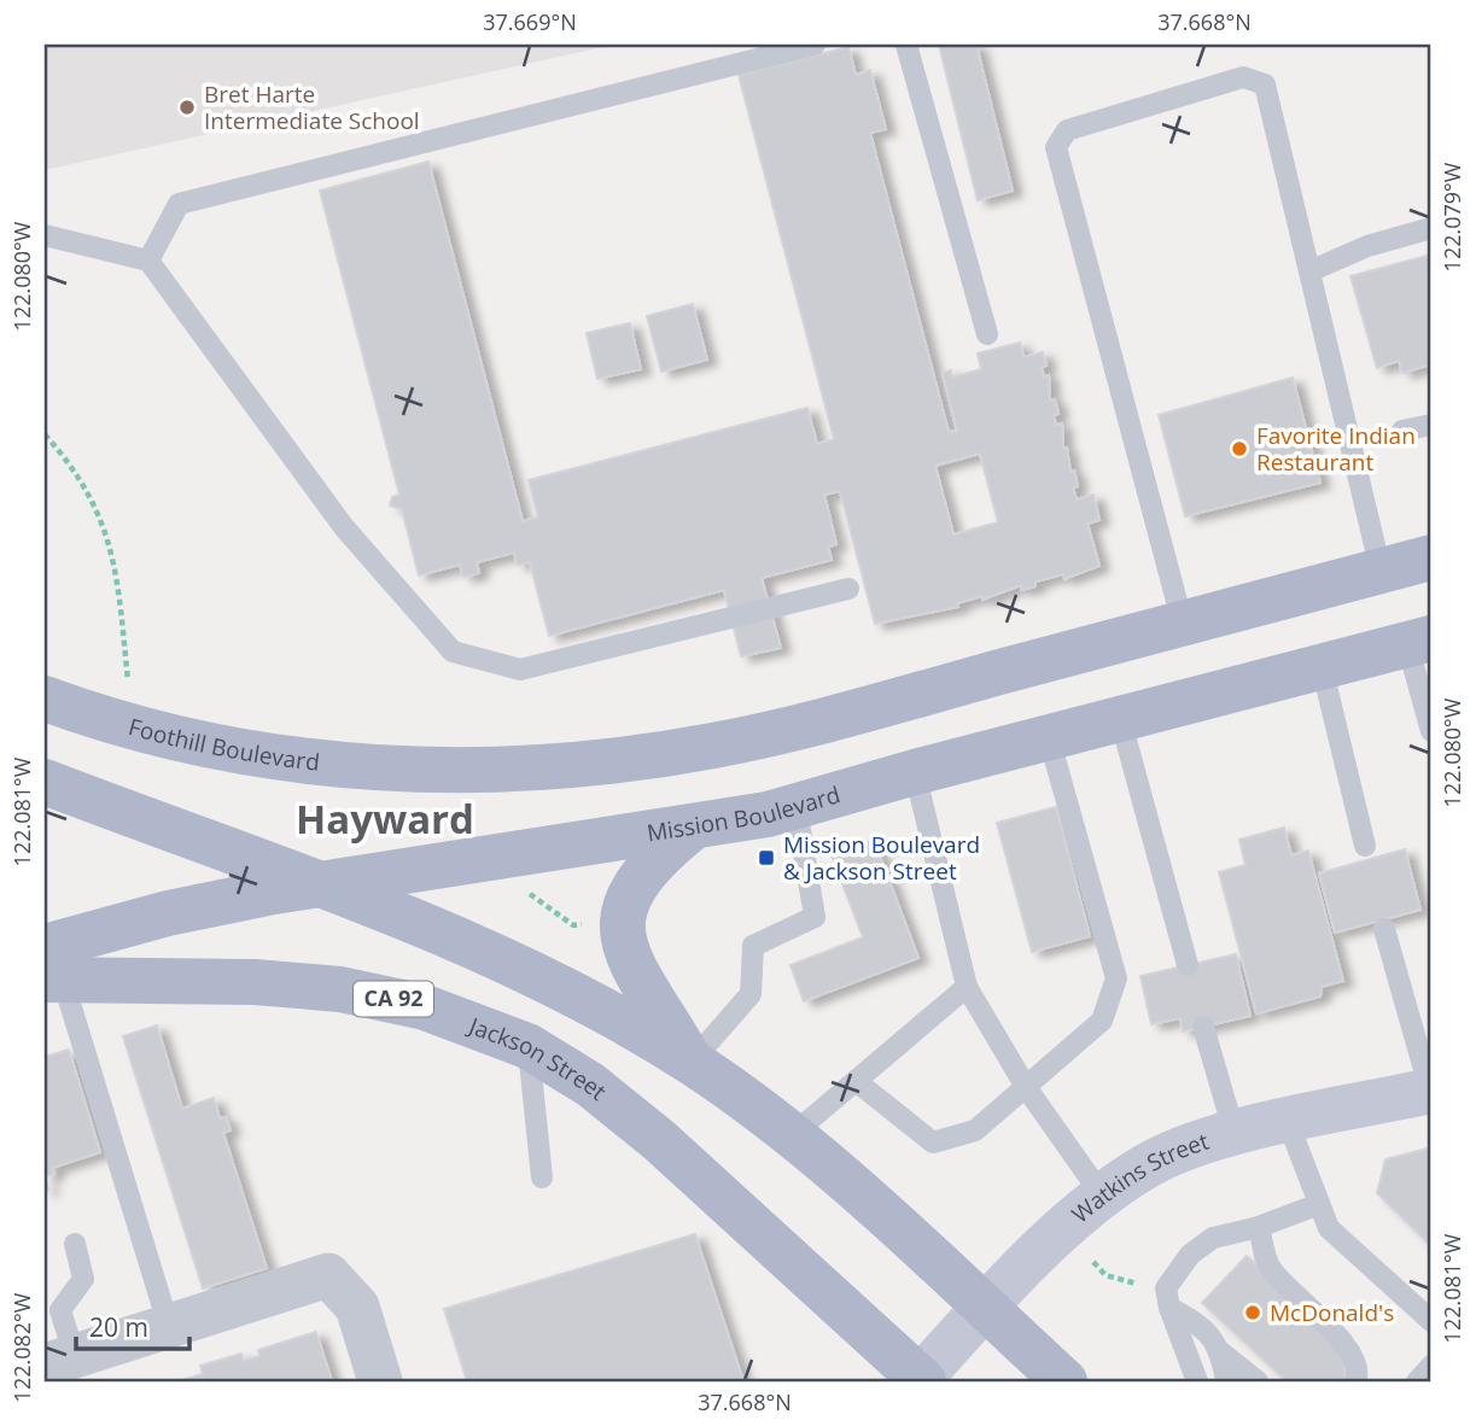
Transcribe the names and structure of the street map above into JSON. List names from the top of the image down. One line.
{"streets":{"main road":["Foothill Boulevard","Mission Boulevard","CA 92","Jackson Street"],"street":["Watkins Street"]},"crossings":[["Mission Boulevard","Jackson Street"],["Jackson Street","Watkins Street"]],"districts":["Hayward"],"places":{"other":["Bret Harte Intermediate School","Favorite Indian Restaurant","McDonald's"],"transit":["Mission Boulevard & Jackson Street"]},"scale_bar":"20 m","coordinates":["37.669°N","37.668°N","122.079°W","122.080°W","122.081°W","122.082°W"]}
